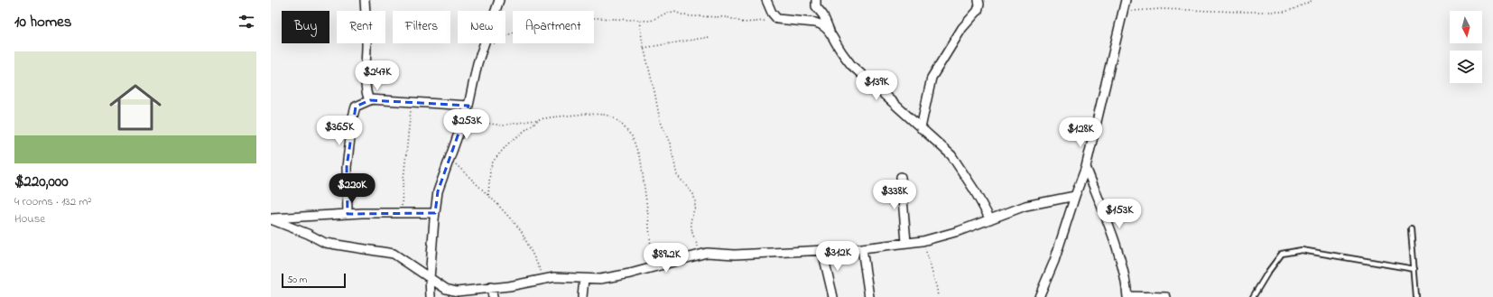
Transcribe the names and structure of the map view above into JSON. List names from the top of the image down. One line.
{"scale_bar":"50 m","north":"bottom","page":{"heading":"10 homes","chip":["Buy","Rent","Filters","New","Apartment"],"list":[{"name":"$220,000","note":"4 rooms · 132 m² · House"}],"price":["$247K","$139K","$253K","$365K","$128K","$220K","$338K","$153K","$312K","$89.2K"],"scale":"50 m"}}
